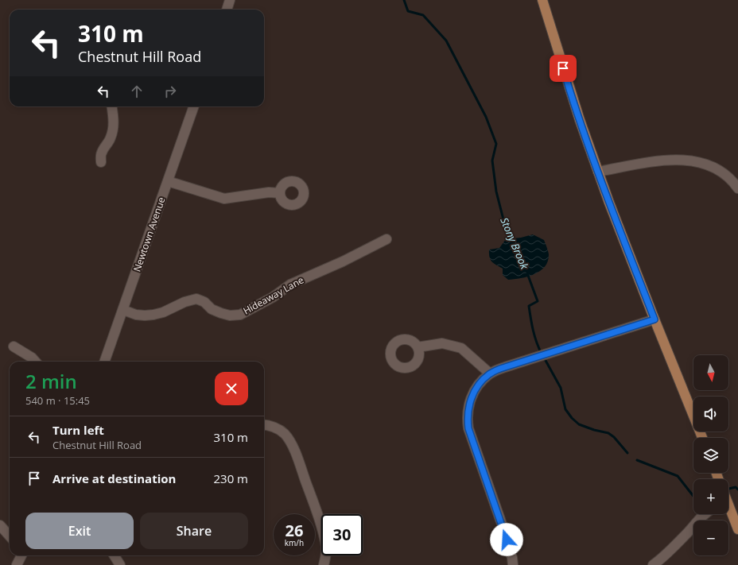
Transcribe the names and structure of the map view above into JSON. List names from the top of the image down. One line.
{"streets":{"street":["Newtown Avenue","Hideaway Lane"]},"crossings":[["Newtown Avenue","Hideaway Lane"]],"water":["Stony Brook"],"north":"bottom","page":{"turn":["310 m","Chestnut Hill Road"],"map_buttons":["+","−"],"heading":["2 min","540 m · 15:45"],"list":[{"name":"Turn left","note":"Chestnut Hill Road","value":"310 m"},{"name":"Arrive at destination","value":"230 m"}],"buttons":["Exit","Share"],"speed":"26 km/h","limit":"30"}}
